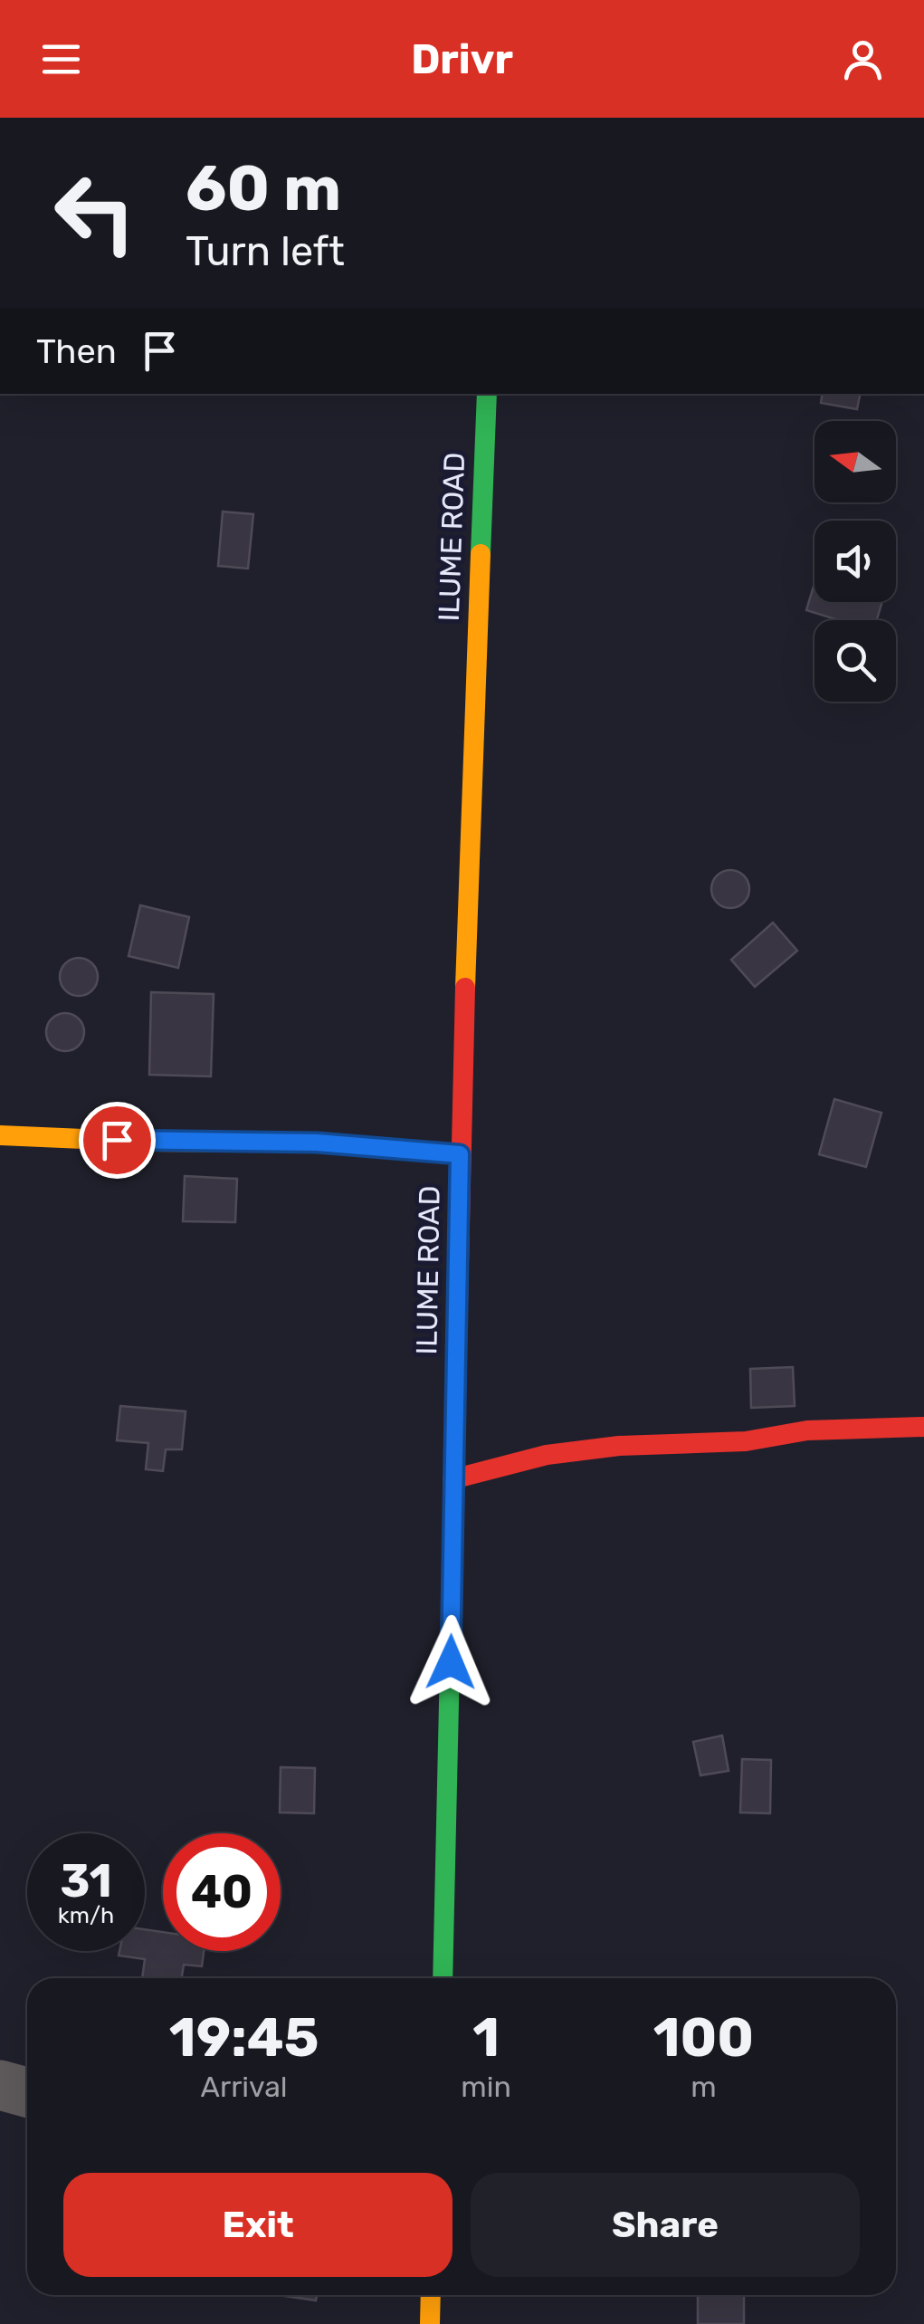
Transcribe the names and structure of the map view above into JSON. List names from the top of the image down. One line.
{"streets":{"street":["ILUME ROAD"]},"north":"left","page":{"header":"Drivr","turn":["60 m","Turn left"],"then":"Then","speed":"31 km/h","limit":"40","eta":["19:45","Arrival","1","min","100","m"],"buttons":["Exit","Share"]}}
